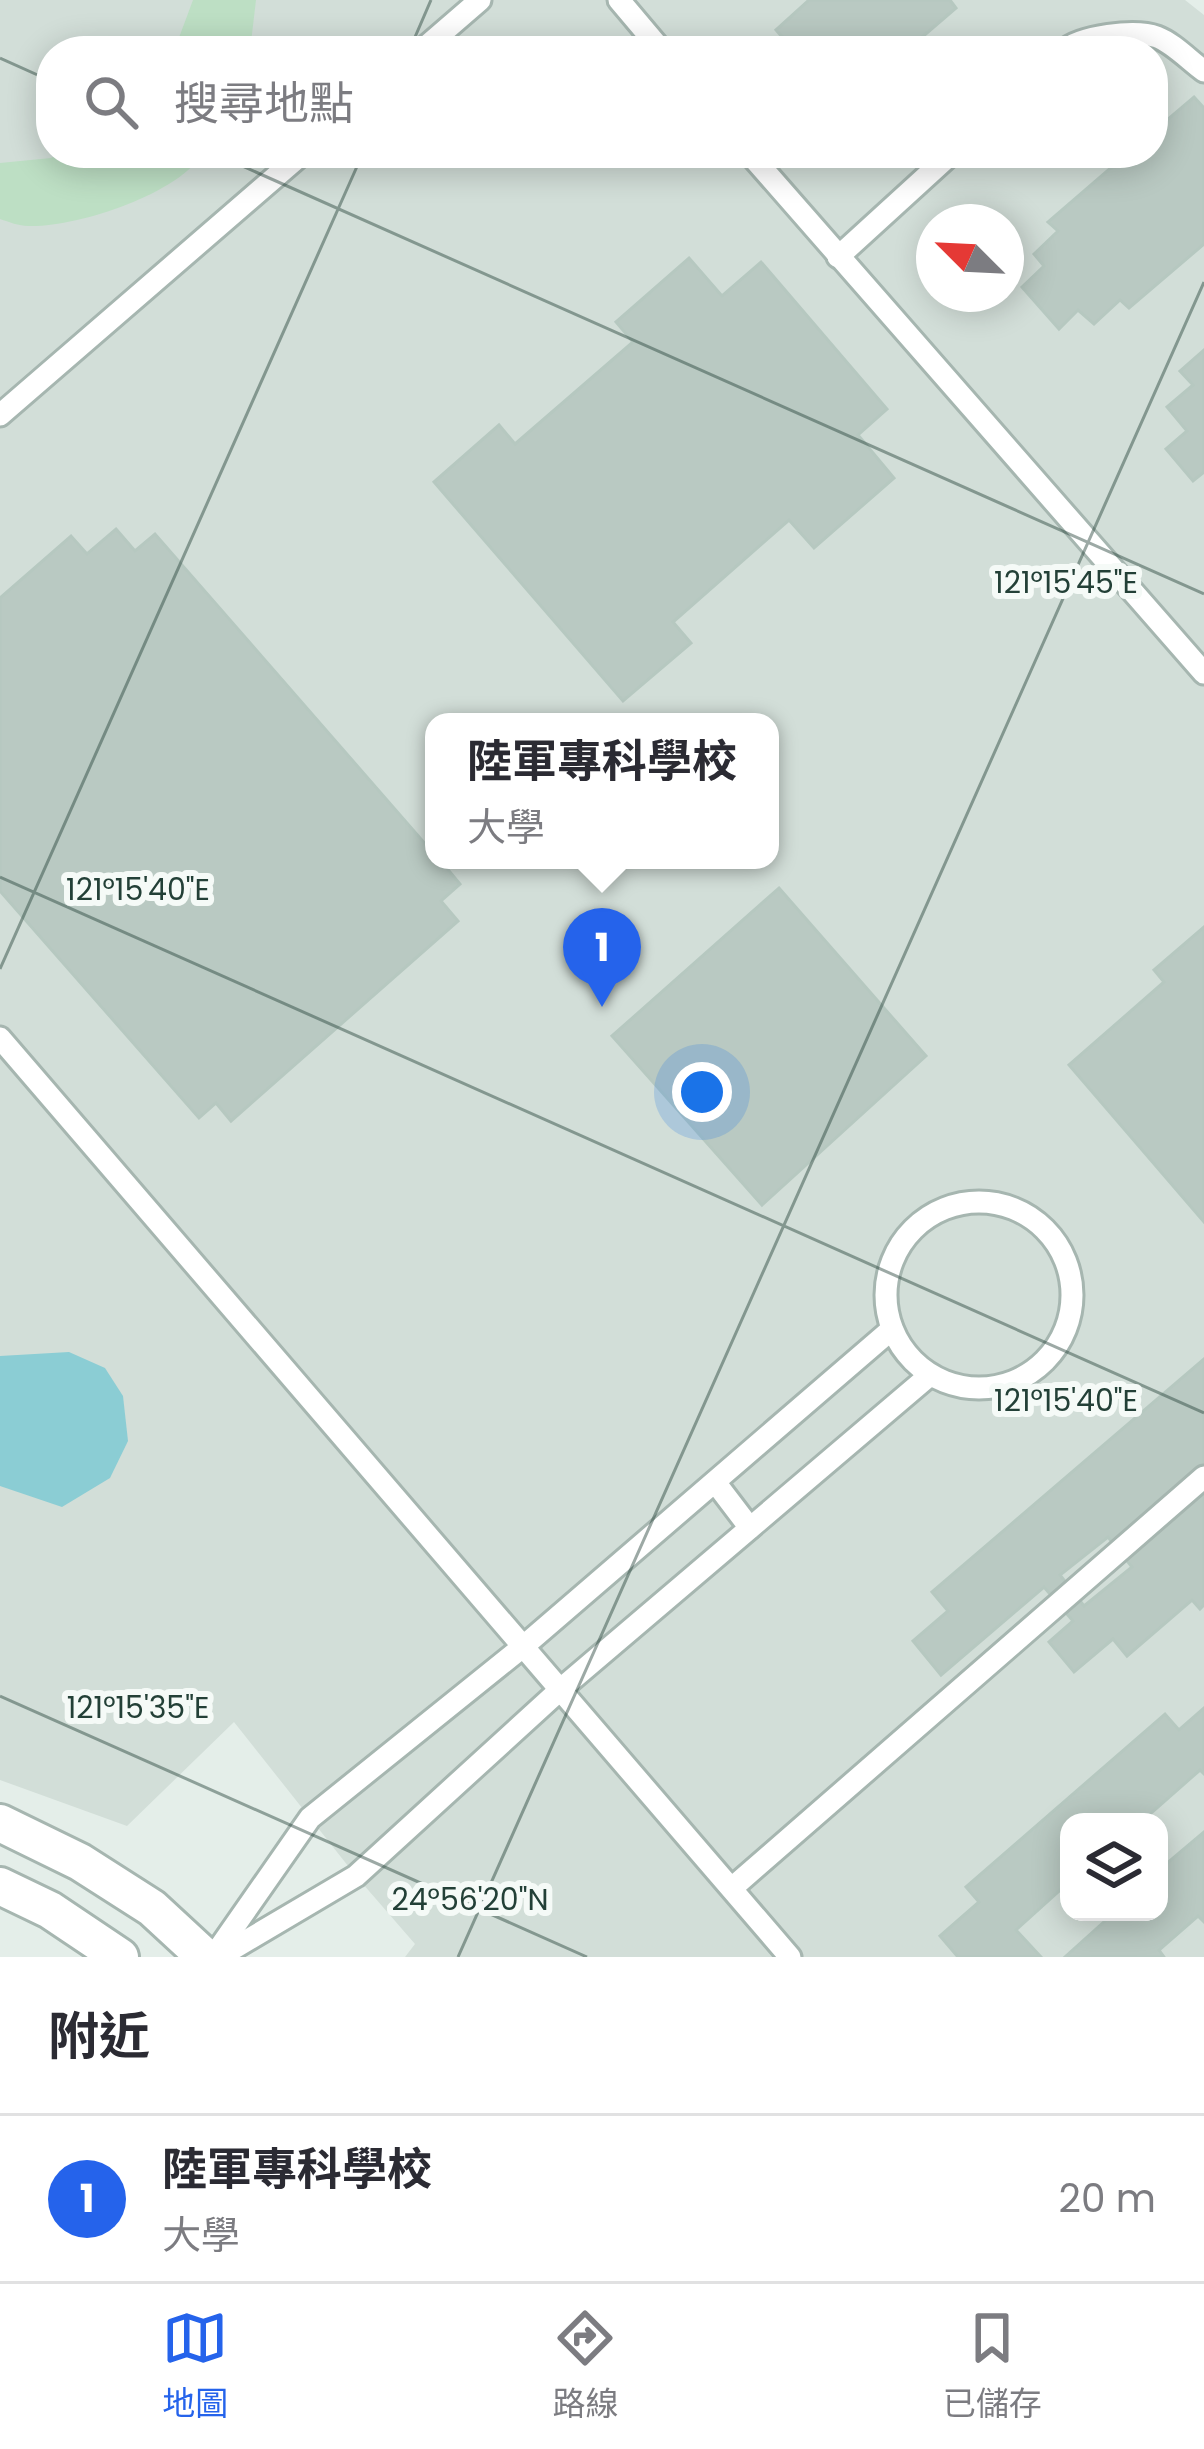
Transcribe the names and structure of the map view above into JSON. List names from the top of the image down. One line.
{"north":"top left","page":{"search":"搜尋地點","popup":["陸軍專科學校","大學"],"pins":"1","heading":"附近","list":[{"mark":"1","name":"陸軍專科學校","note":"大學","value":"20 m"}],"nav":["地圖","路線","已儲存"]},"coordinates":["121°15'45\"E","121°15'40\"E","121°15'35\"E","24°56'20\"N"]}
